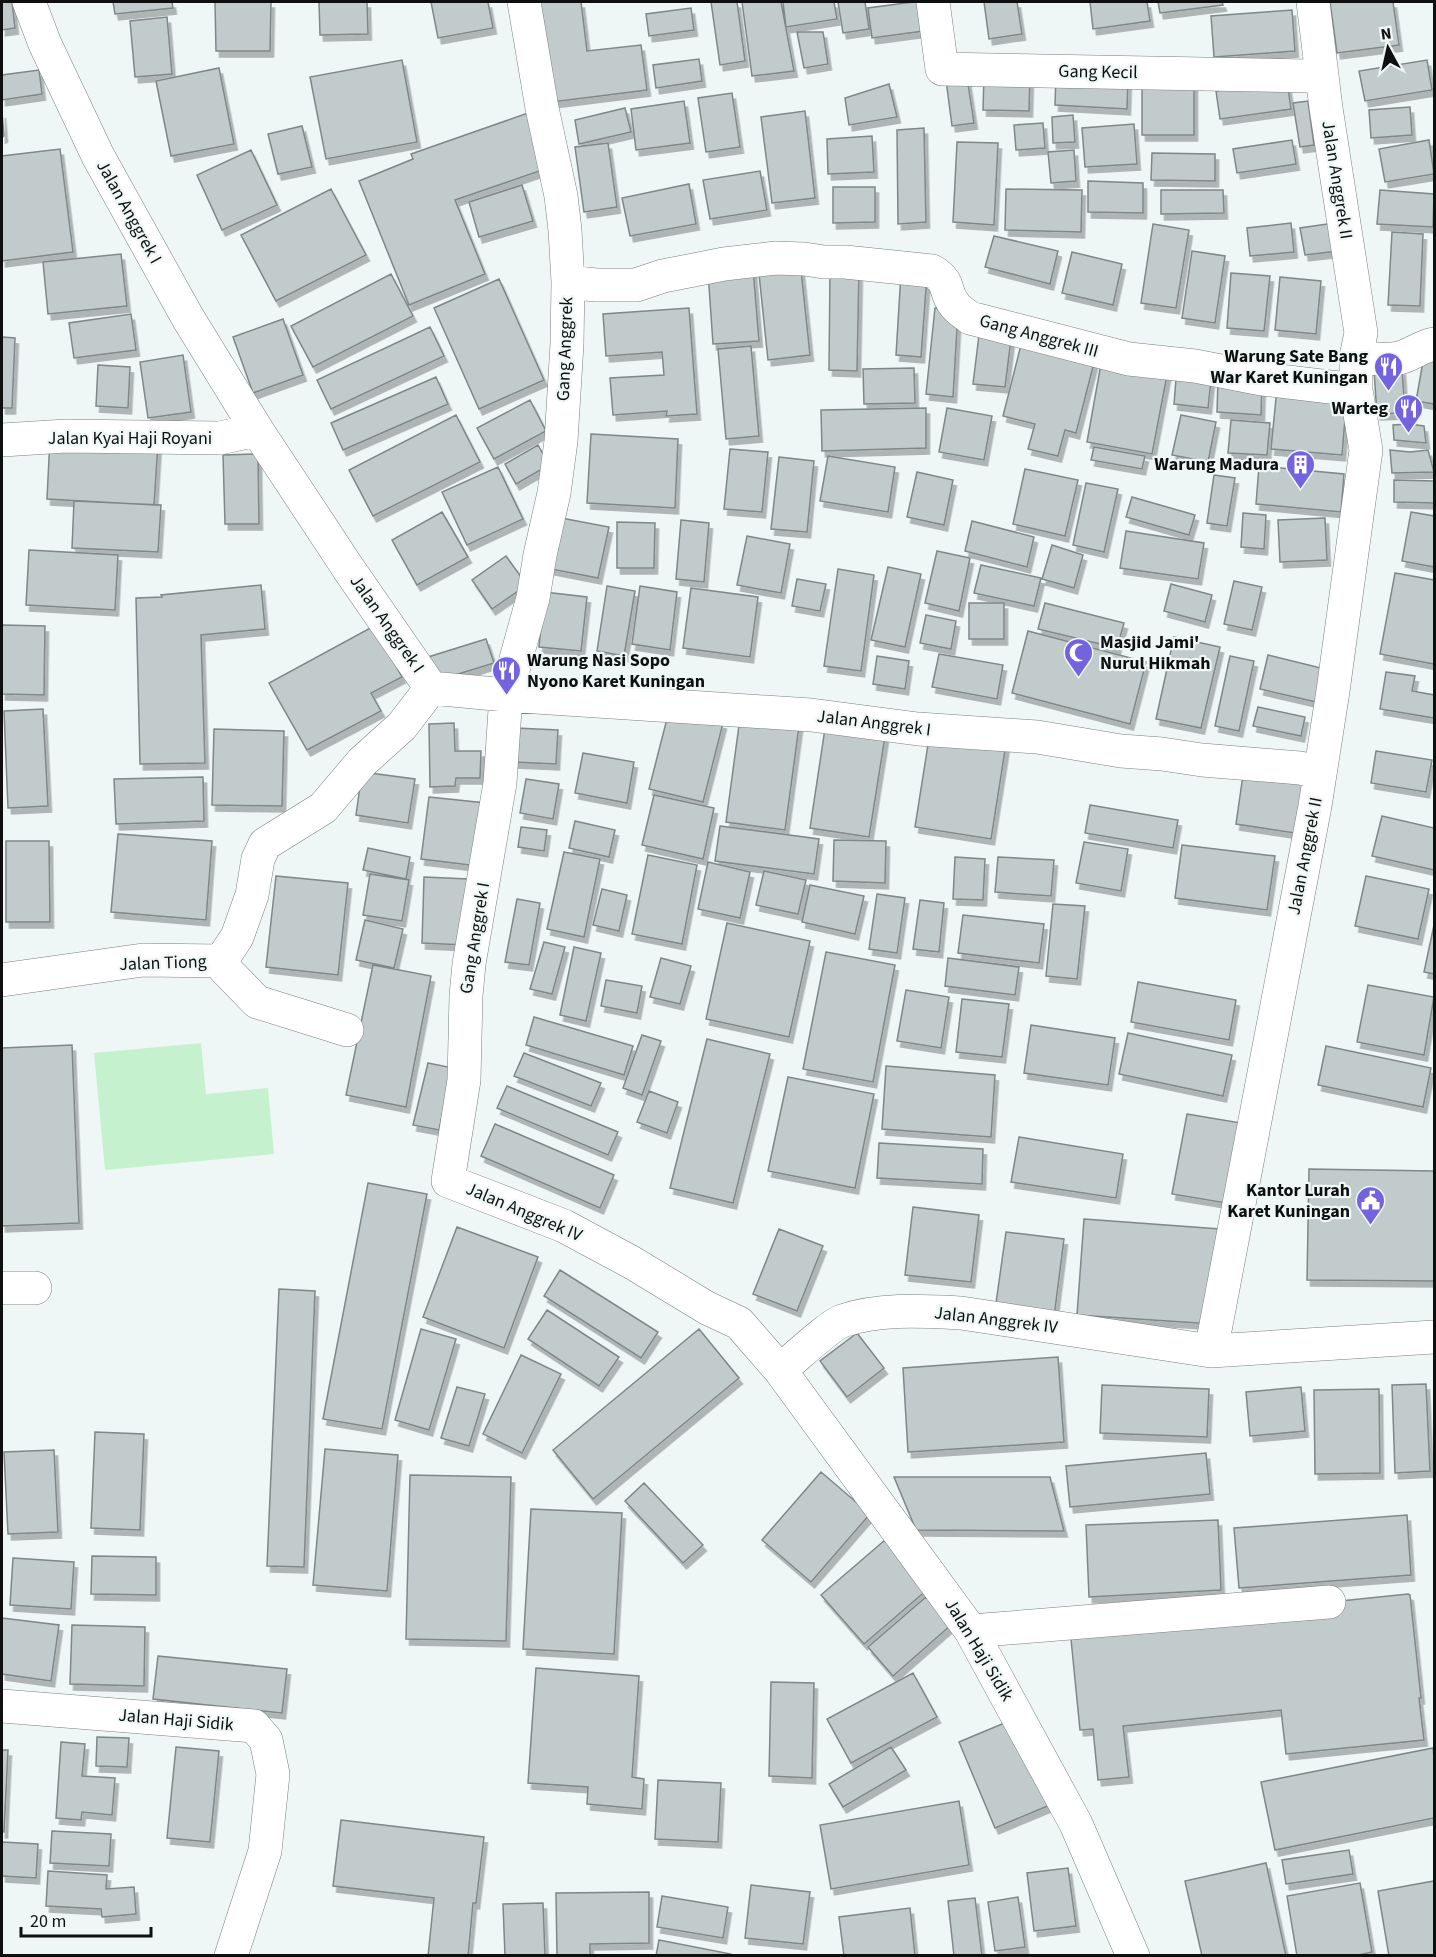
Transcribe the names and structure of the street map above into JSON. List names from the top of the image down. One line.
{"streets":{"street":["Gang Kecil","Jalan Anggrek II","Jalan Anggrek I","Gang Anggrek III","Gang Anggrek","Jalan Kyai Haji Royani","Gang Anggrek I","Jalan Tiong","Jalan Anggrek IV","Jalan Haji Sidik"]},"crossings":[["Gang Kecil","Jalan Anggrek II"],["Jalan Anggrek II","Jalan Anggrek I"],["Jalan Anggrek II","Gang Anggrek III"],["Jalan Anggrek II","Jalan Anggrek IV"],["Jalan Anggrek I","Gang Anggrek"],["Jalan Anggrek I","Jalan Kyai Haji Royani"],["Jalan Anggrek I","Gang Anggrek I"],["Jalan Anggrek I","Jalan Tiong"],["Gang Anggrek III","Gang Anggrek"],["Gang Anggrek","Gang Anggrek I"],["Gang Anggrek I","Jalan Anggrek IV"],["Jalan Anggrek IV","Jalan Haji Sidik"]],"places":{"restaurant":["Warung Sate Bang War Karet Kuningan","Warteg","Warung Nasi Sopo Nyono Karet Kuningan"],"building":["Warung Madura"],"mosque":["Masjid Jami' Nurul Hikmah"],"public building":["Kantor Lurah Karet Kuningan"]},"scale_bar":"20 m","north":"top"}
